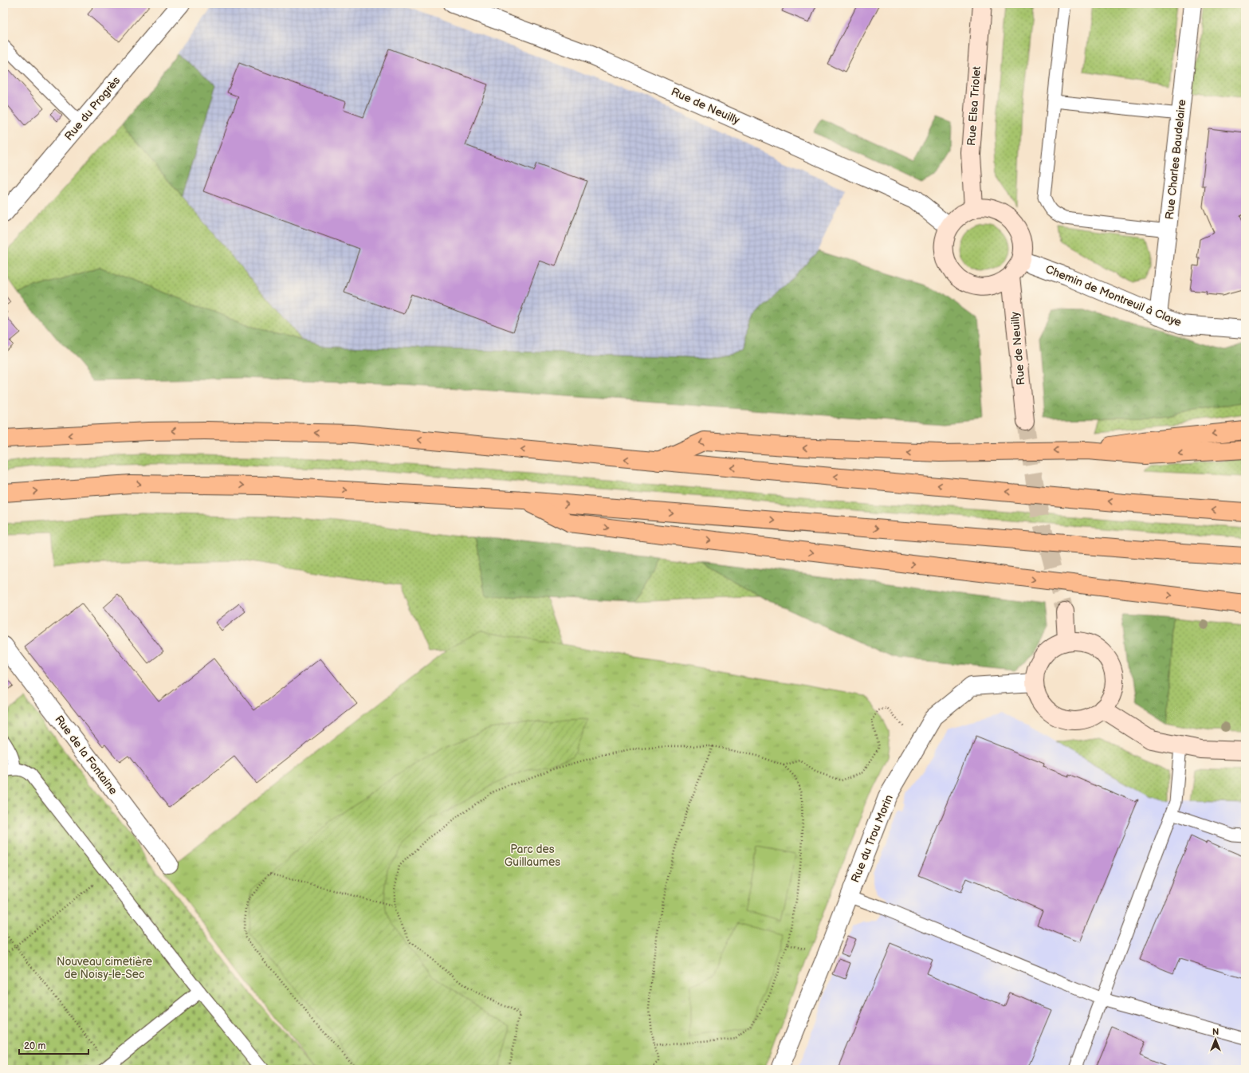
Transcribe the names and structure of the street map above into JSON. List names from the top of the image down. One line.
{"streets":{"street":["Rue de Neuilly","Rue Elsa Triolet","Rue du Progrès","Rue Charles Baudelaire","Chemin de Montreuil à Claye","Rue de la Fontaine","Rue du Trou Morin"]},"crossings":[["Rue de Neuilly","Rue Elsa Triolet"],["Rue de Neuilly","Chemin de Montreuil à Claye"],["Rue Elsa Triolet","Chemin de Montreuil à Claye"],["Rue Charles Baudelaire","Chemin de Montreuil à Claye"]],"parks":["Parc des Guillaumes","Nouveau cimetière de Noisy-le-Sec"],"scale_bar":"20 m","north":"top"}
